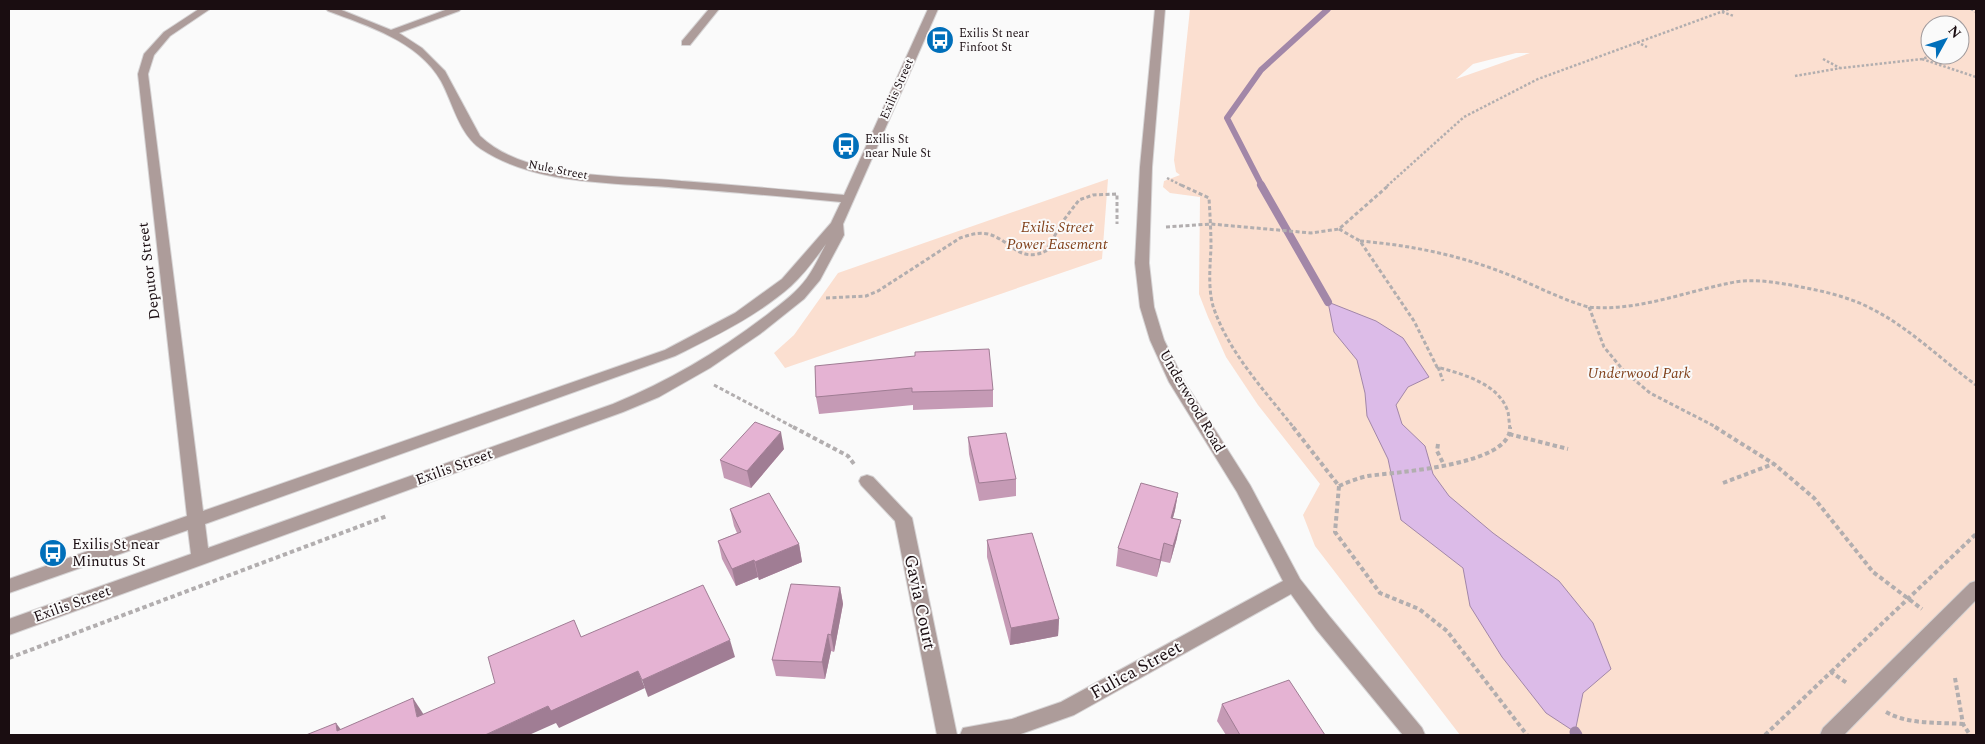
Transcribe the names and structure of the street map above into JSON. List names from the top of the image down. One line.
{"streets":{"street":["Exilis Street","Nule Street","Deputor Street","Underwood Road","Gavia Court","Fulica Street"]},"crossings":[["Exilis Street","Nule Street"],["Exilis Street","Deputor Street"],["Underwood Road","Fulica Street"]],"parks":["Exilis Street Power Easement","Underwood Park"],"places":{"bus stop":["Exilis St near Finfoot St","Exilis St near Nule St","Exilis St near Minutus St"]},"north":"top right"}
